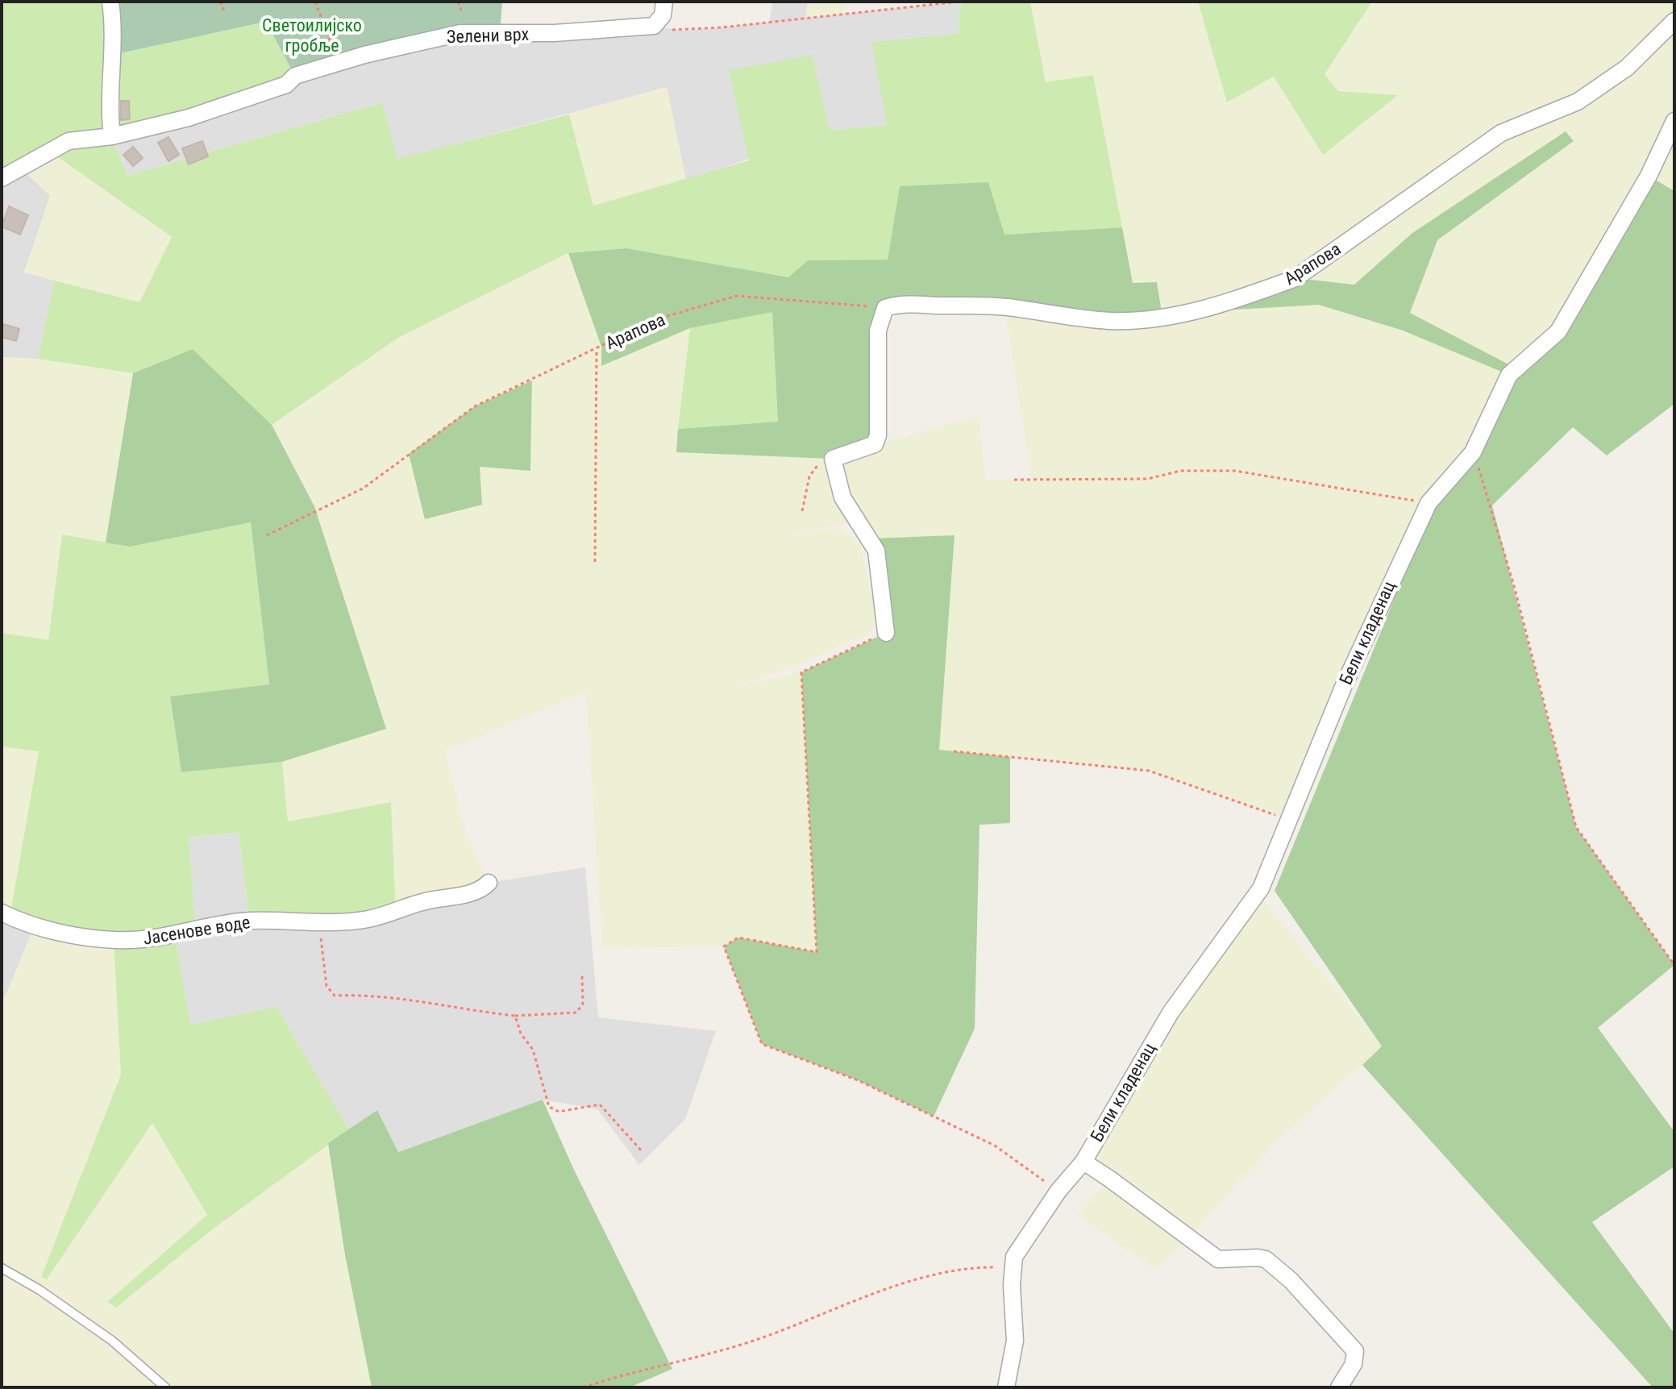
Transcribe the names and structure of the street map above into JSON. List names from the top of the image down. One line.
{"streets":{"street":["Зелени врх","Арапова","Бели кладенац","Јасенове воде"]},"parks":["Светоилијско гробље"]}
